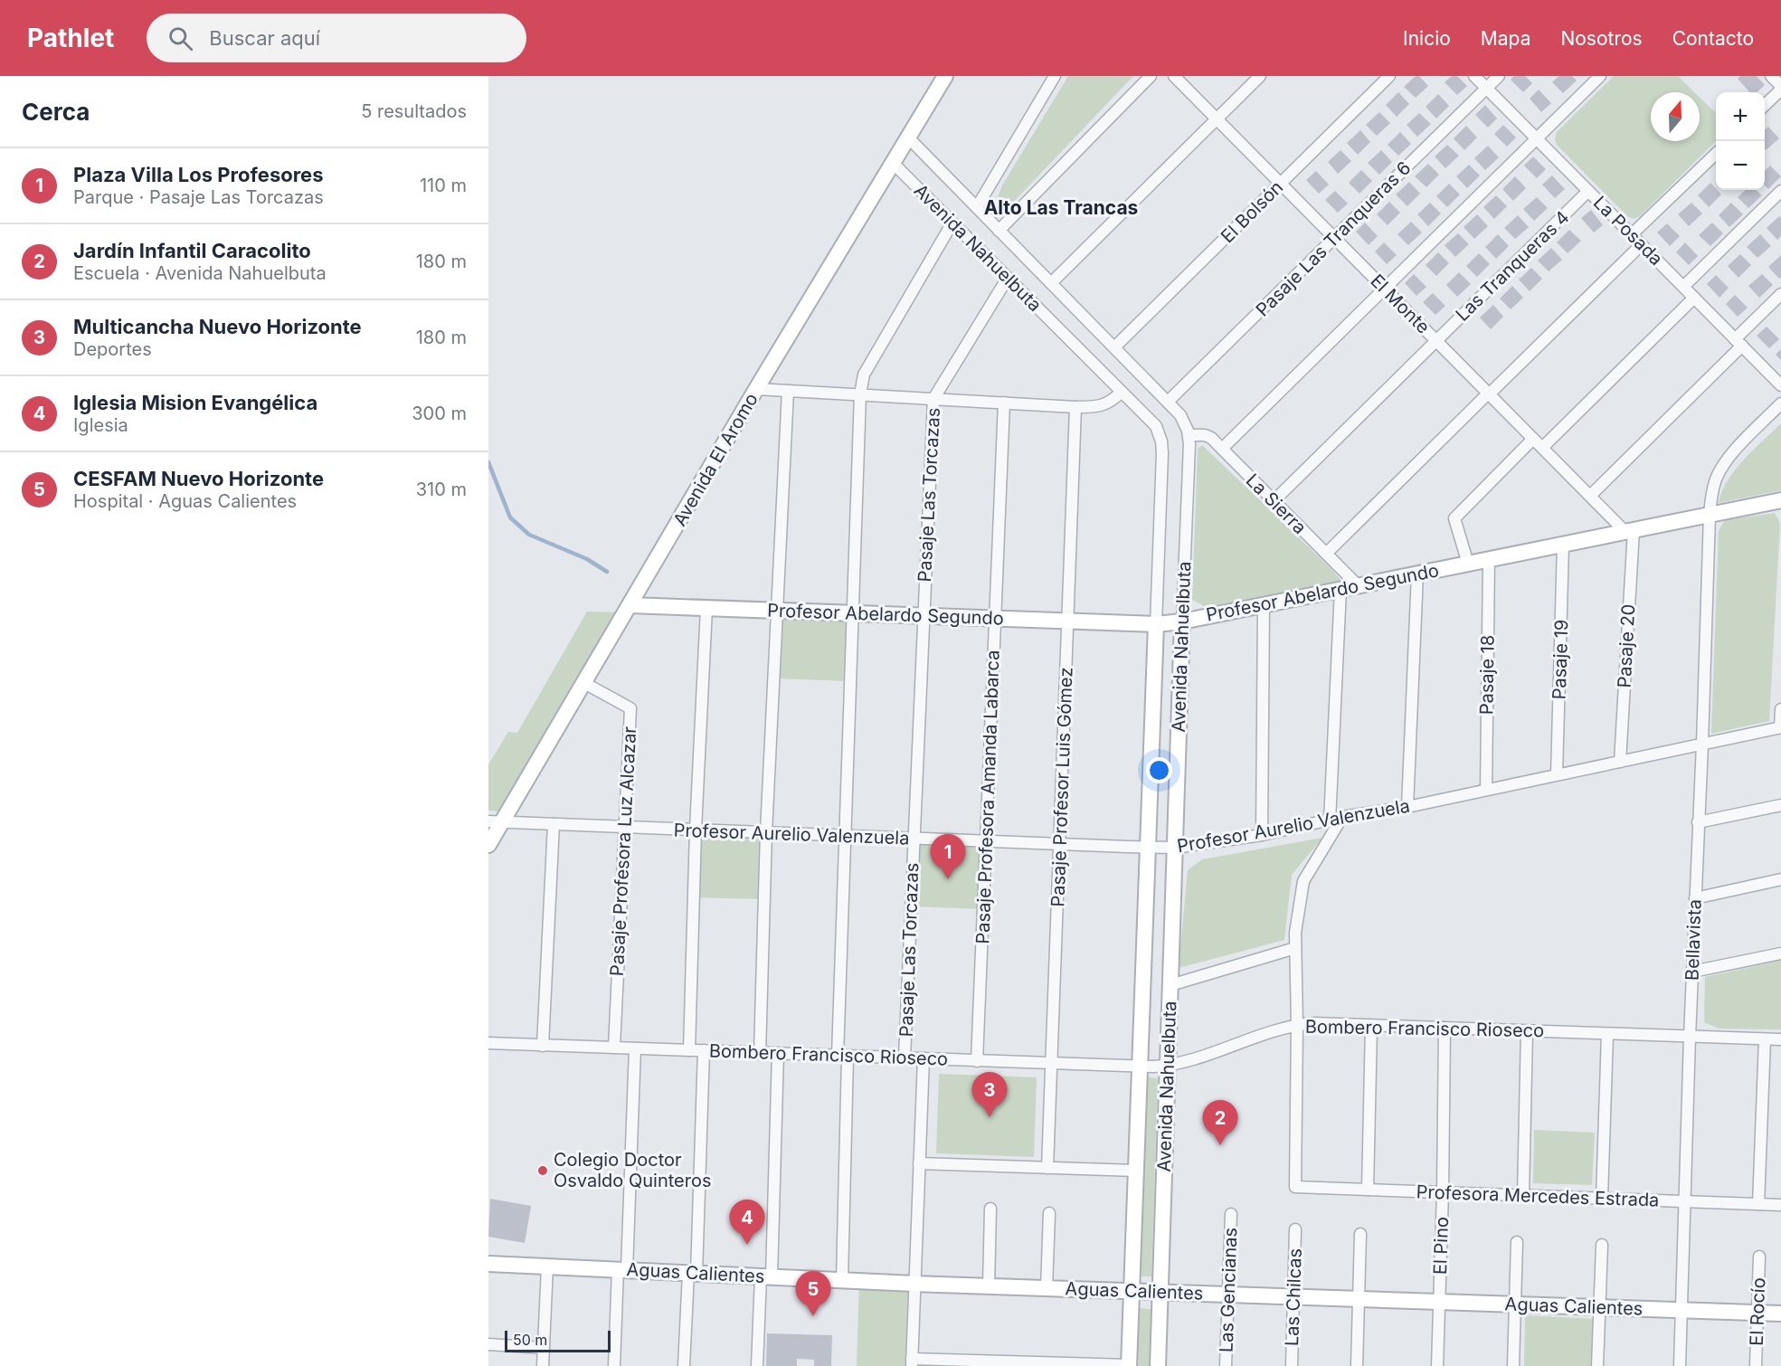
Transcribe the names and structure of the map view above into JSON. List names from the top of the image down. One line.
{"streets":{"street":["El Bolsón","La Posada","Pasaje Las Tranqueras 6","Avenida Nahuelbuta","Las Tranqueras 4","El Monte","Avenida El Aromo","Pasaje Las Torcazas","La Sierra","Profesor Abelardo Segundo","Pasaje 20","Pasaje 19","Pasaje 18","Pasaje Profesor Luis Gómez","Pasaje Profesora Amanda Labarca","Profesor Aurelio Valenzuela","Pasaje Profesora Luz Alcazar","Bellavista","Bombero Francisco Rioseco","Profesora Mercedes Estrada","El Pino","Aguas Calientes","Las Gencianas","Las Chilcas","El Rocío"]},"crossings":[["El Bolsón","Avenida Nahuelbuta"],["El Bolsón","El Monte"],["La Posada","Pasaje Las Tranqueras 6"],["La Posada","Las Tranqueras 4"],["Pasaje Las Tranqueras 6","Avenida Nahuelbuta"],["Pasaje Las Tranqueras 6","El Monte"],["Avenida Nahuelbuta","Avenida El Aromo"],["Avenida Nahuelbuta","Pasaje Las Torcazas"],["Avenida Nahuelbuta","La Sierra"],["Avenida Nahuelbuta","Profesor Abelardo Segundo"],["Avenida Nahuelbuta","Profesor Aurelio Valenzuela"],["Avenida Nahuelbuta","Bombero Francisco Rioseco"],["Avenida Nahuelbuta","Aguas Calientes"],["Las Tranqueras 4","El Monte"],["Las Tranqueras 4","La Sierra"],["El Monte","Profesor Abelardo Segundo"],["El Monte","Pasaje 20"],["Avenida El Aromo","Profesor Abelardo Segundo"],["Avenida El Aromo","Profesor Aurelio Valenzuela"],["Avenida El Aromo","Pasaje Profesora Luz Alcazar"],["Pasaje Las Torcazas","Profesor Abelardo Segundo"],["Pasaje Las Torcazas","Profesor Aurelio Valenzuela"],["Pasaje Las Torcazas","Bombero Francisco Rioseco"],["Pasaje Las Torcazas","Aguas Calientes"],["La Sierra","Profesor Abelardo Segundo"],["Profesor Abelardo Segundo","Pasaje 20"],["Profesor Abelardo Segundo","Pasaje 19"],["Profesor Abelardo Segundo","Pasaje 18"],["Profesor Abelardo Segundo","Pasaje Profesor Luis Gómez"],["Profesor Abelardo Segundo","Pasaje Profesora Amanda Labarca"],["Profesor Abelardo Segundo","Bellavista"],["Pasaje 20","Profesor Aurelio Valenzuela"],["Pasaje 19","Profesor Aurelio Valenzuela"],["Pasaje 18","Profesor Aurelio Valenzuela"],["Pasaje Profesor Luis Gómez","Profesor Aurelio Valenzuela"],["Pasaje Profesor Luis Gómez","Bombero Francisco Rioseco"],["Pasaje Profesora Amanda Labarca","Profesor Aurelio Valenzuela"],["Pasaje Profesora Amanda Labarca","Bombero Francisco Rioseco"],["Profesor Aurelio Valenzuela","Pasaje Profesora Luz Alcazar"],["Profesor Aurelio Valenzuela","Bellavista"],["Pasaje Profesora Luz Alcazar","Bombero Francisco Rioseco"],["Bellavista","Bombero Francisco Rioseco"],["Bellavista","Profesora Mercedes Estrada"],["Bellavista","Aguas Calientes"],["Bombero Francisco Rioseco","Profesora Mercedes Estrada"],["Bombero Francisco Rioseco","El Pino"],["Profesora Mercedes Estrada","El Pino"],["El Pino","Aguas Calientes"],["Aguas Calientes","Las Gencianas"],["Aguas Calientes","Las Chilcas"],["Aguas Calientes","El Rocío"]],"districts":["Alto Las Trancas"],"places":["Colegio Doctor Osvaldo Quinteros"],"scale_bar":"50 m","north":"top","page":{"header":"Pathlet","search":"Buscar aquí","nav":["Inicio","Mapa","Nosotros","Contacto"],"heading":["Cerca","5 resultados"],"map_buttons":["+","−"],"list":[{"mark":"1","name":"Plaza Villa Los Profesores","note":"Parque · Pasaje Las Torcazas","value":"110 m"},{"mark":"2","name":"Jardín Infantil Caracolito","note":"Escuela · Avenida Nahuelbuta","value":"180 m"},{"mark":"3","name":"Multicancha Nuevo Horizonte","note":"Deportes","value":"180 m"},{"mark":"4","name":"Iglesia Mision Evangélica","note":"Iglesia","value":"300 m"},{"mark":"5","name":"CESFAM Nuevo Horizonte","note":"Hospital · Aguas Calientes","value":"310 m"}],"pins":["1","3","2","4","5"],"scale":"50 m"}}
